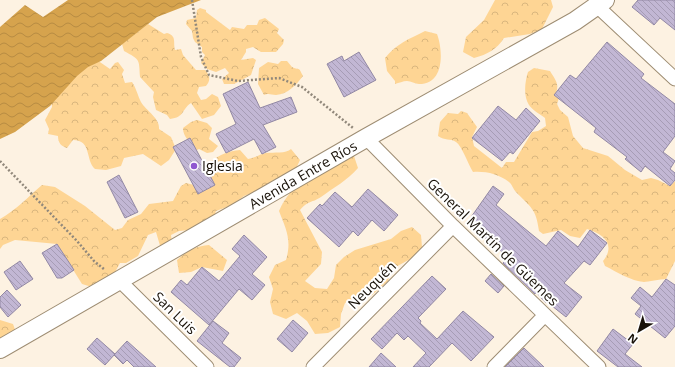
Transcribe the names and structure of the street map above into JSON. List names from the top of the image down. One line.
{"streets":{"street":["Avenida Entre Ríos","General Martín de Güemes","Neuquén","San Luis"]},"crossings":[["Avenida Entre Ríos","General Martín de Güemes"],["Avenida Entre Ríos","San Luis"],["General Martín de Güemes","Neuquén"]],"places":["Iglesia"],"north":"bottom left"}
